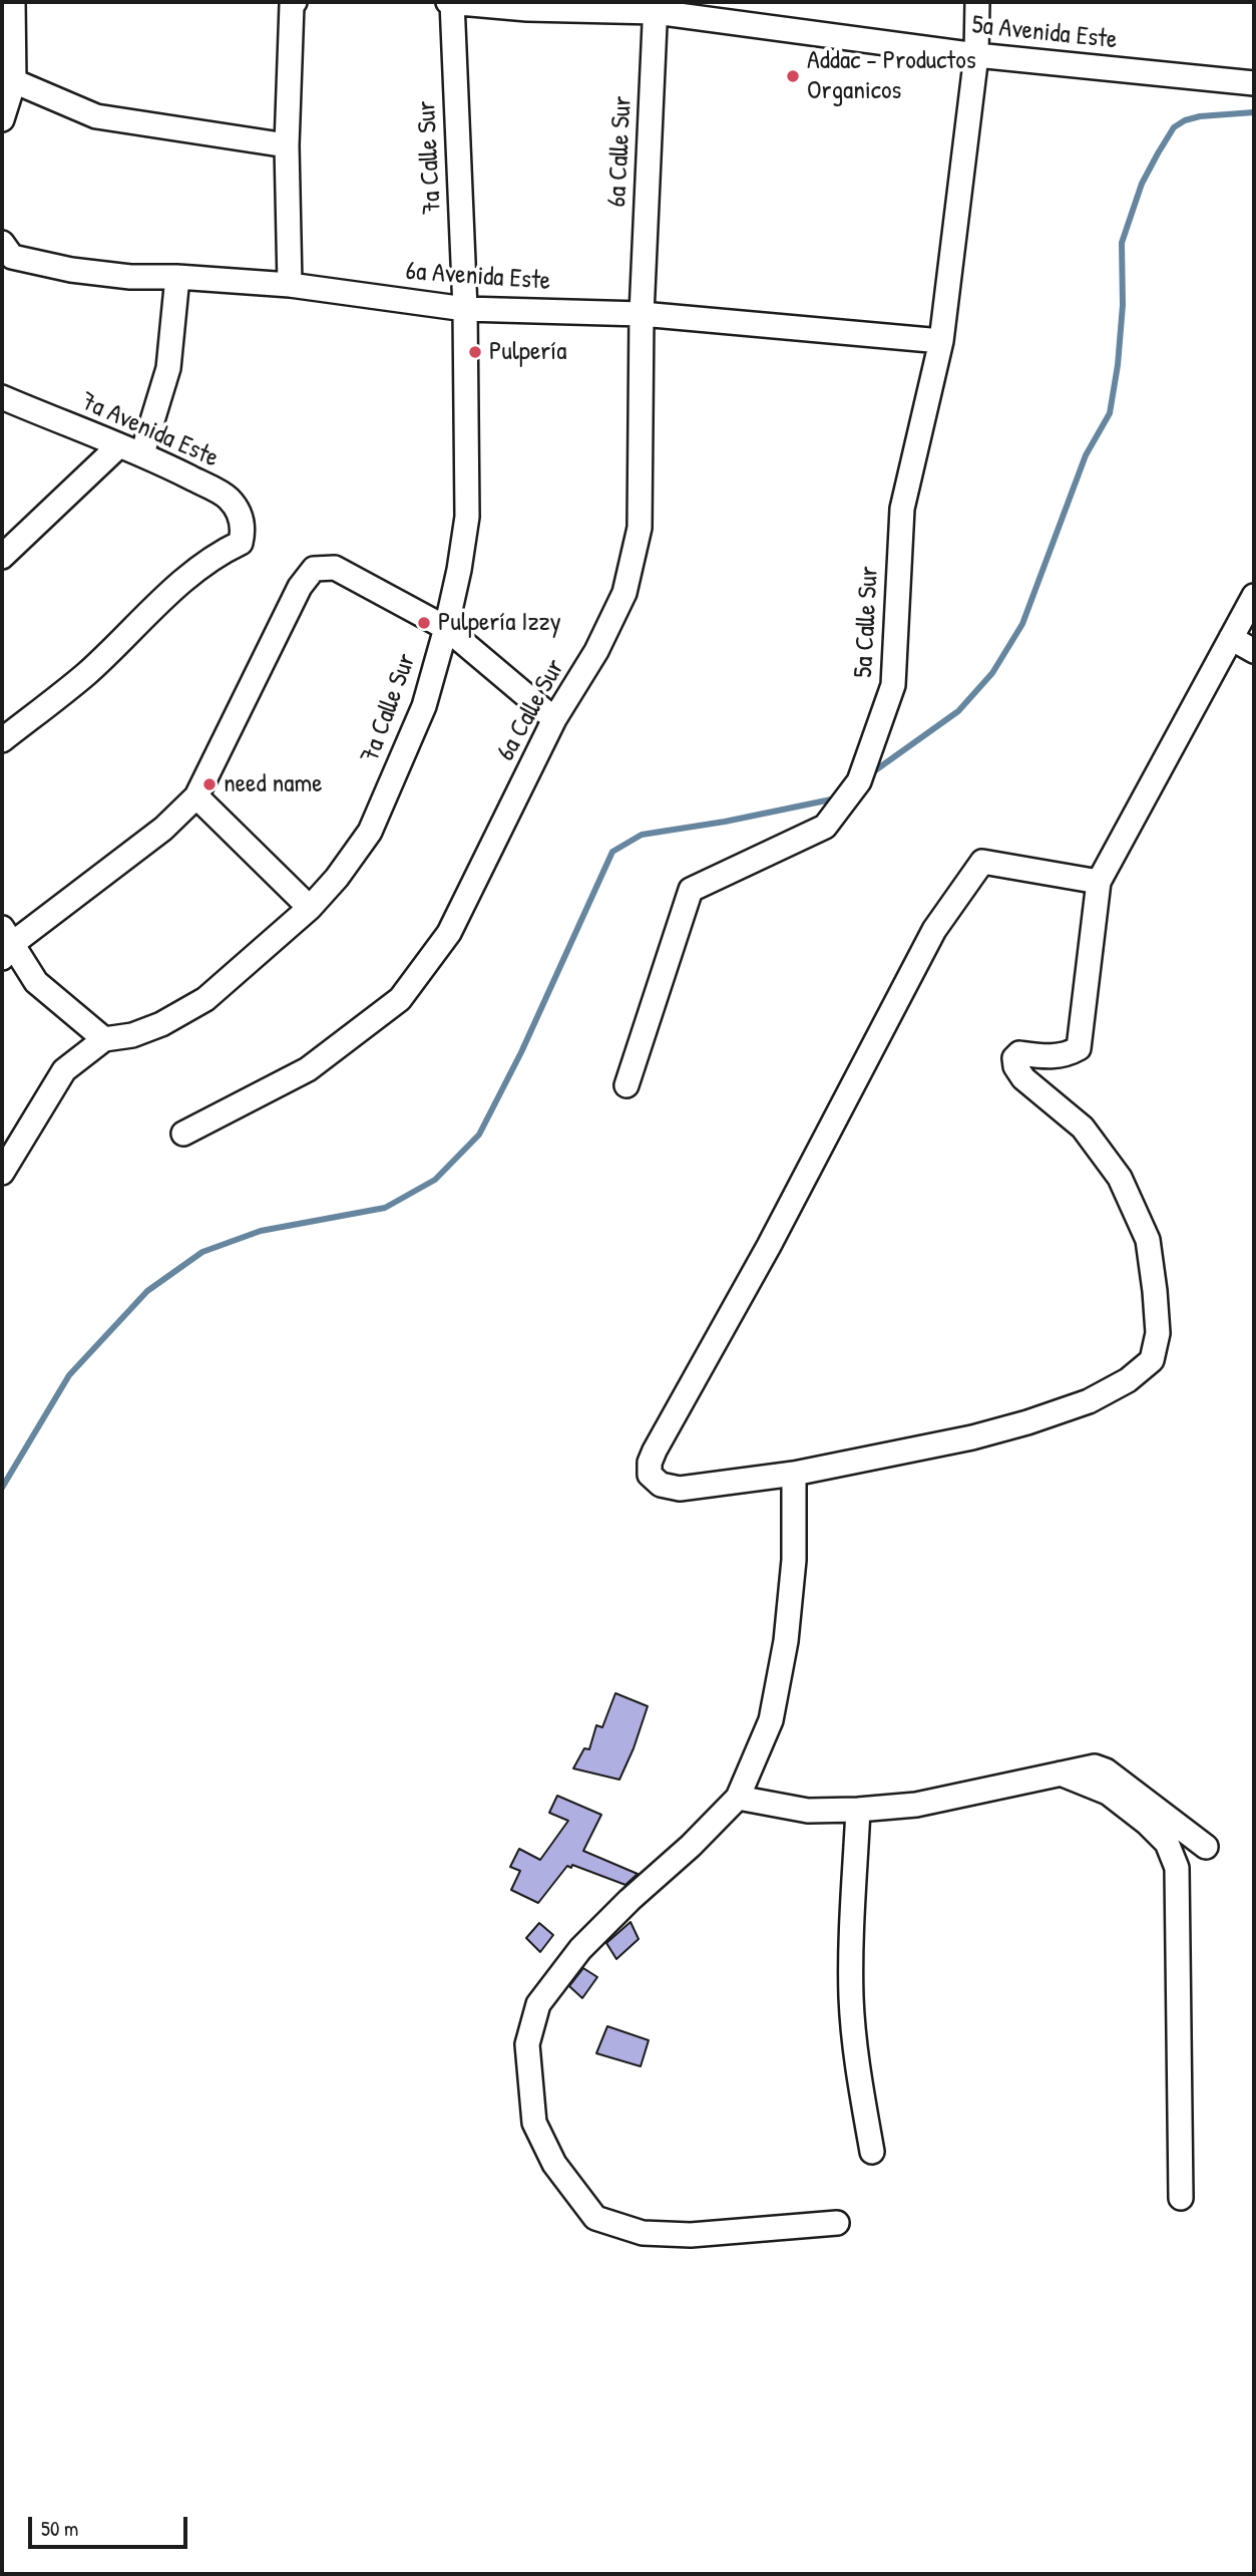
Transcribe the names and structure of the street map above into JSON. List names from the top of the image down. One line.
{"streets":{"street":["5a Avenida Este","6a Calle Sur","7a Calle Sur","6a Avenida Este","7a Avenida Este","5a Calle Sur"]},"crossings":[["5a Avenida Este","6a Calle Sur"],["5a Avenida Este","7a Calle Sur"],["5a Avenida Este","5a Calle Sur"],["6a Calle Sur","6a Avenida Este"],["7a Calle Sur","6a Avenida Este"],["6a Avenida Este","5a Calle Sur"]],"places":["Addac - Productos Organicos","Pulpería","Pulpería Izzy","need name"],"scale_bar":"50 m"}
